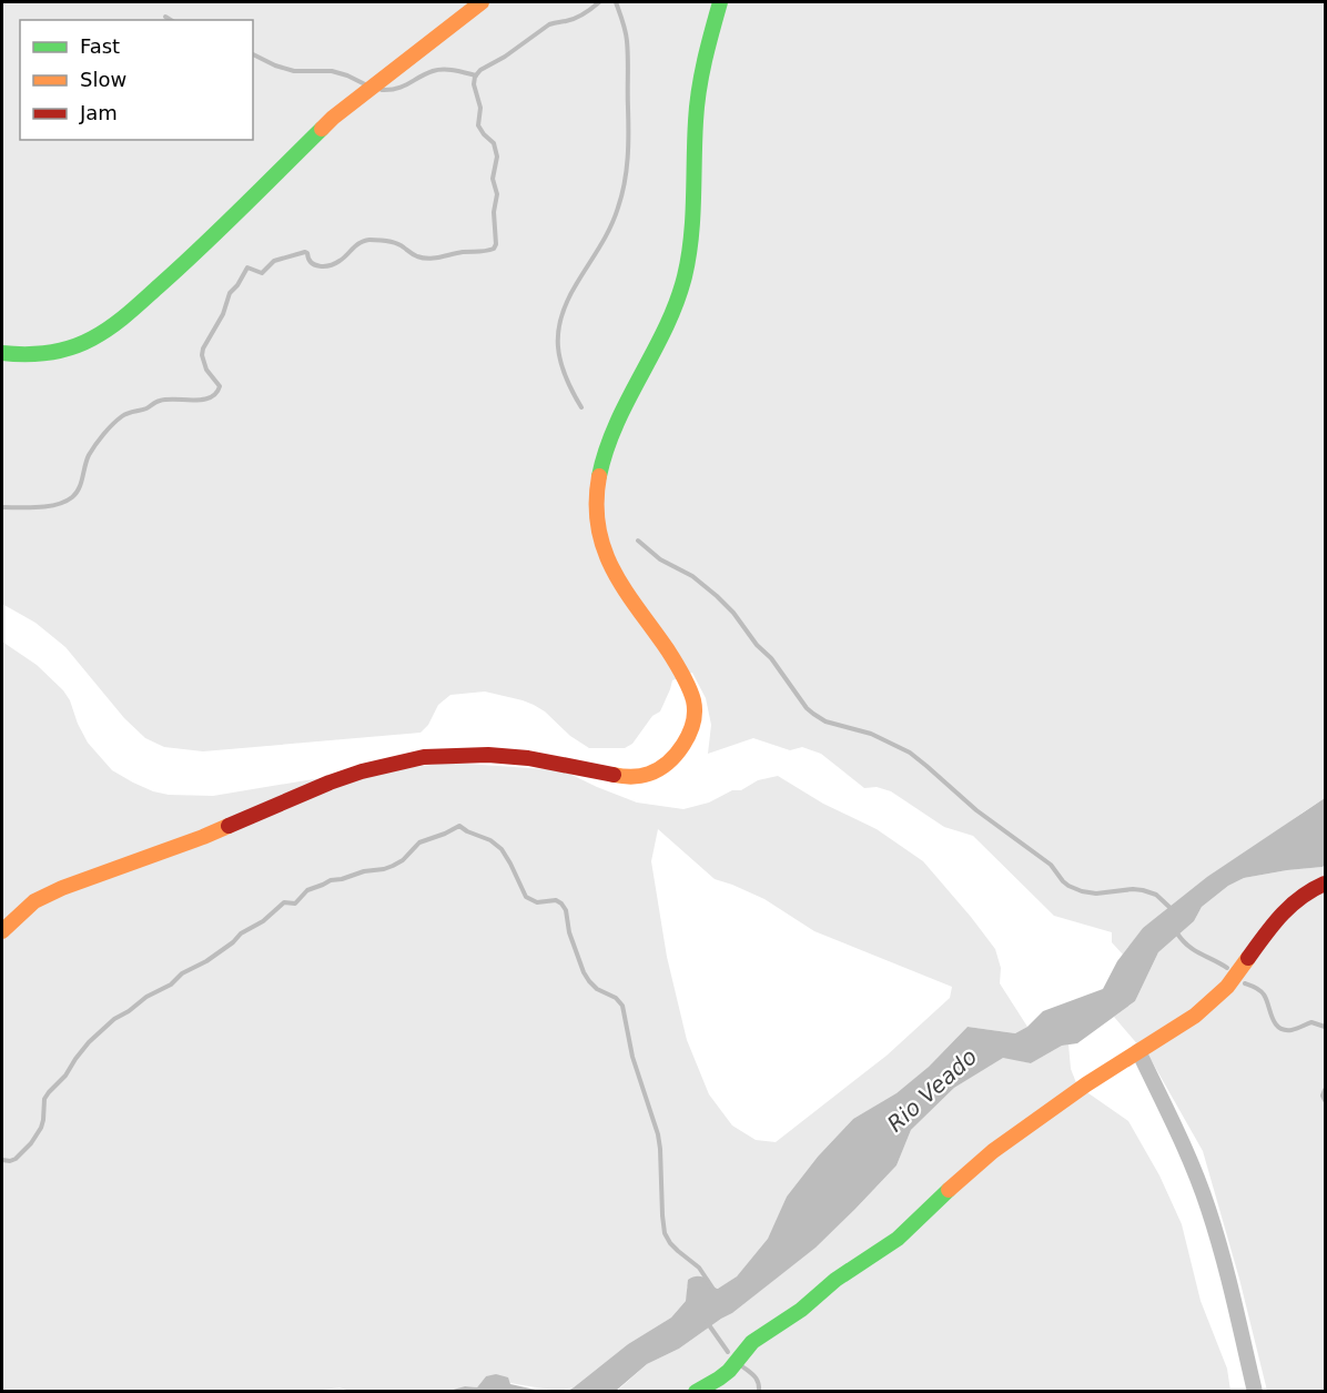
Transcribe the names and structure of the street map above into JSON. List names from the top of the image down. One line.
{"water":["Rio Veado"],"legend":["Fast","Slow","Jam"]}
